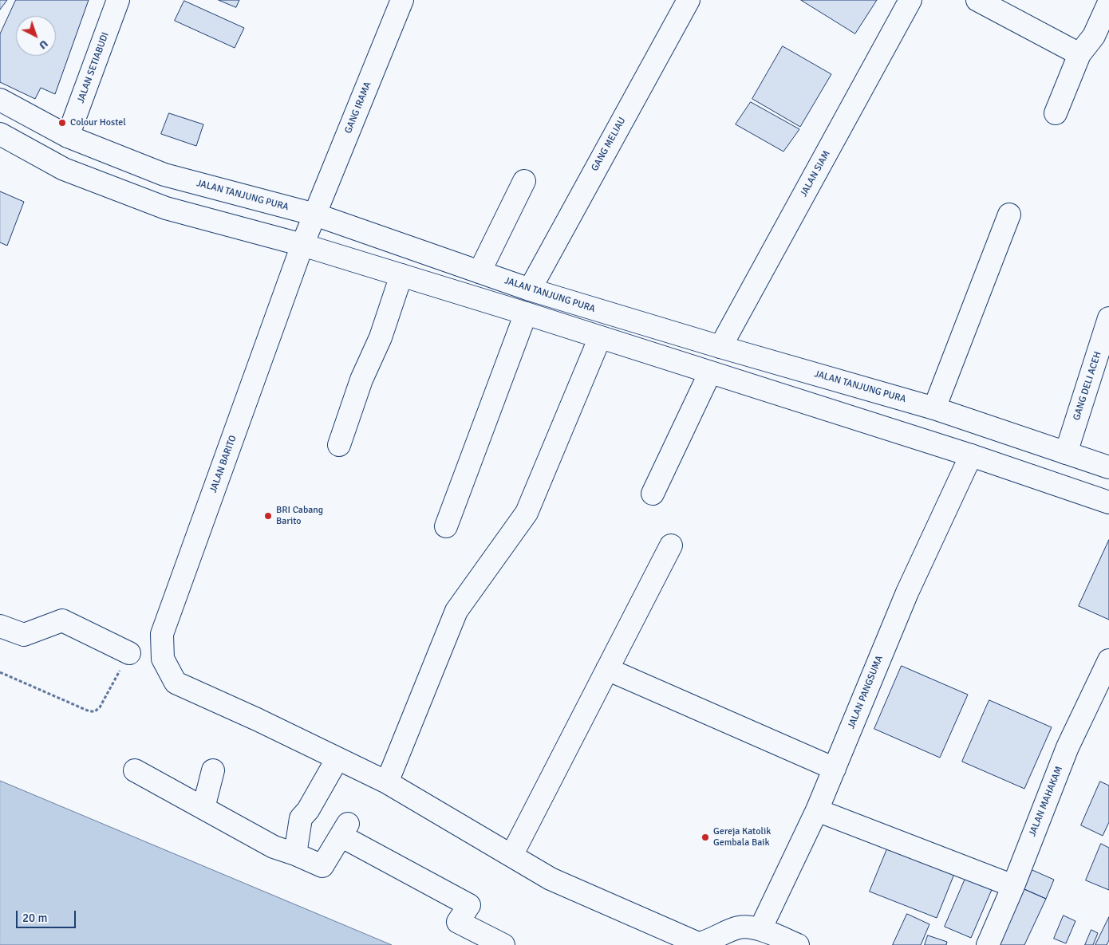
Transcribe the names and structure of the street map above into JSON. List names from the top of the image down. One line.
{"streets":{"main road":["JALAN SETIABUDI","GANG IRAMA","GANG MELIAU","JALAN SIAM","JALAN TANJUNG PURA","GANG DELI ACEH","JALAN BARITO","JALAN PANGSUMA","JALAN MAHAKAM"]},"crossings":[["JALAN SETIABUDI","JALAN TANJUNG PURA"],["GANG IRAMA","JALAN TANJUNG PURA"],["GANG IRAMA","JALAN BARITO"],["GANG MELIAU","JALAN TANJUNG PURA"],["JALAN SIAM","JALAN TANJUNG PURA"],["JALAN TANJUNG PURA","GANG DELI ACEH"]],"places":["Colour Hostel","BRI Cabang Barito","Gereja Katolik Gembala Baik"],"scale_bar":"20 m","north":"bottom right"}
